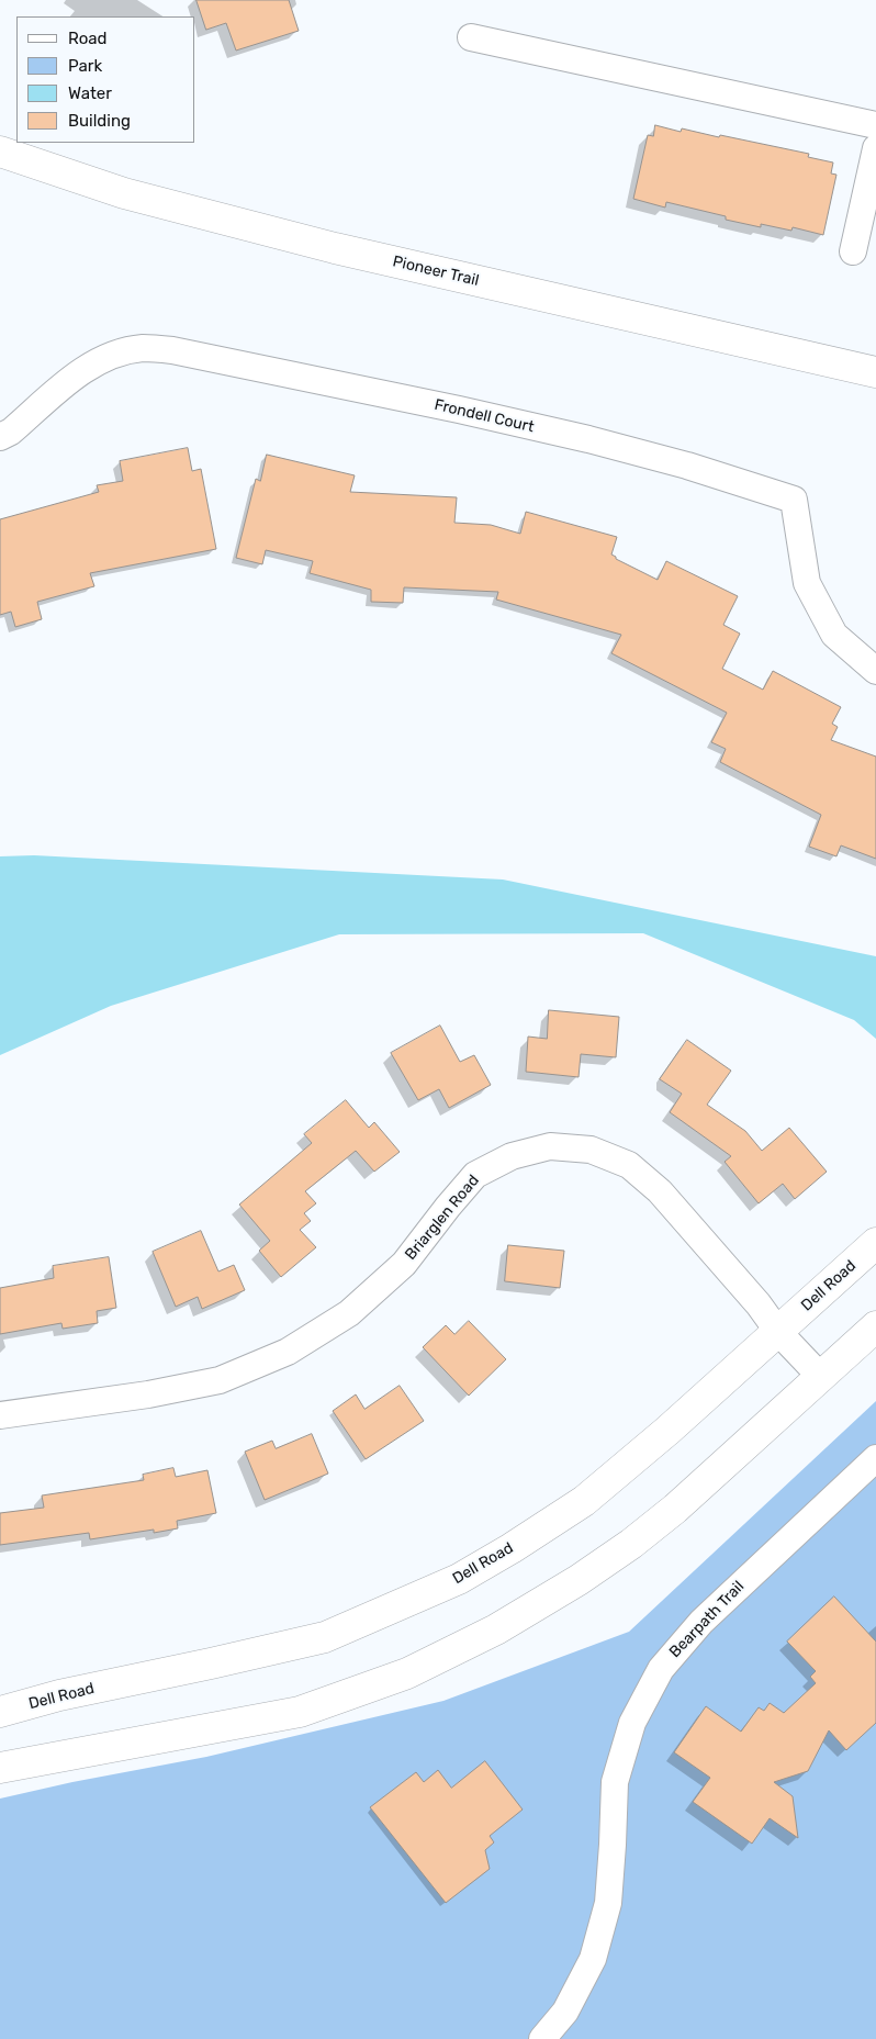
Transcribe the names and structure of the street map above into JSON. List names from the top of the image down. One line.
{"streets":{"main road":["Pioneer Trail","Dell Road"],"street":["Frondell Court","Briarglen Road","Bearpath Trail"]},"crossings":[["Briarglen Road","Dell Road"]],"legend":["Road","Park","Water","Building"]}
